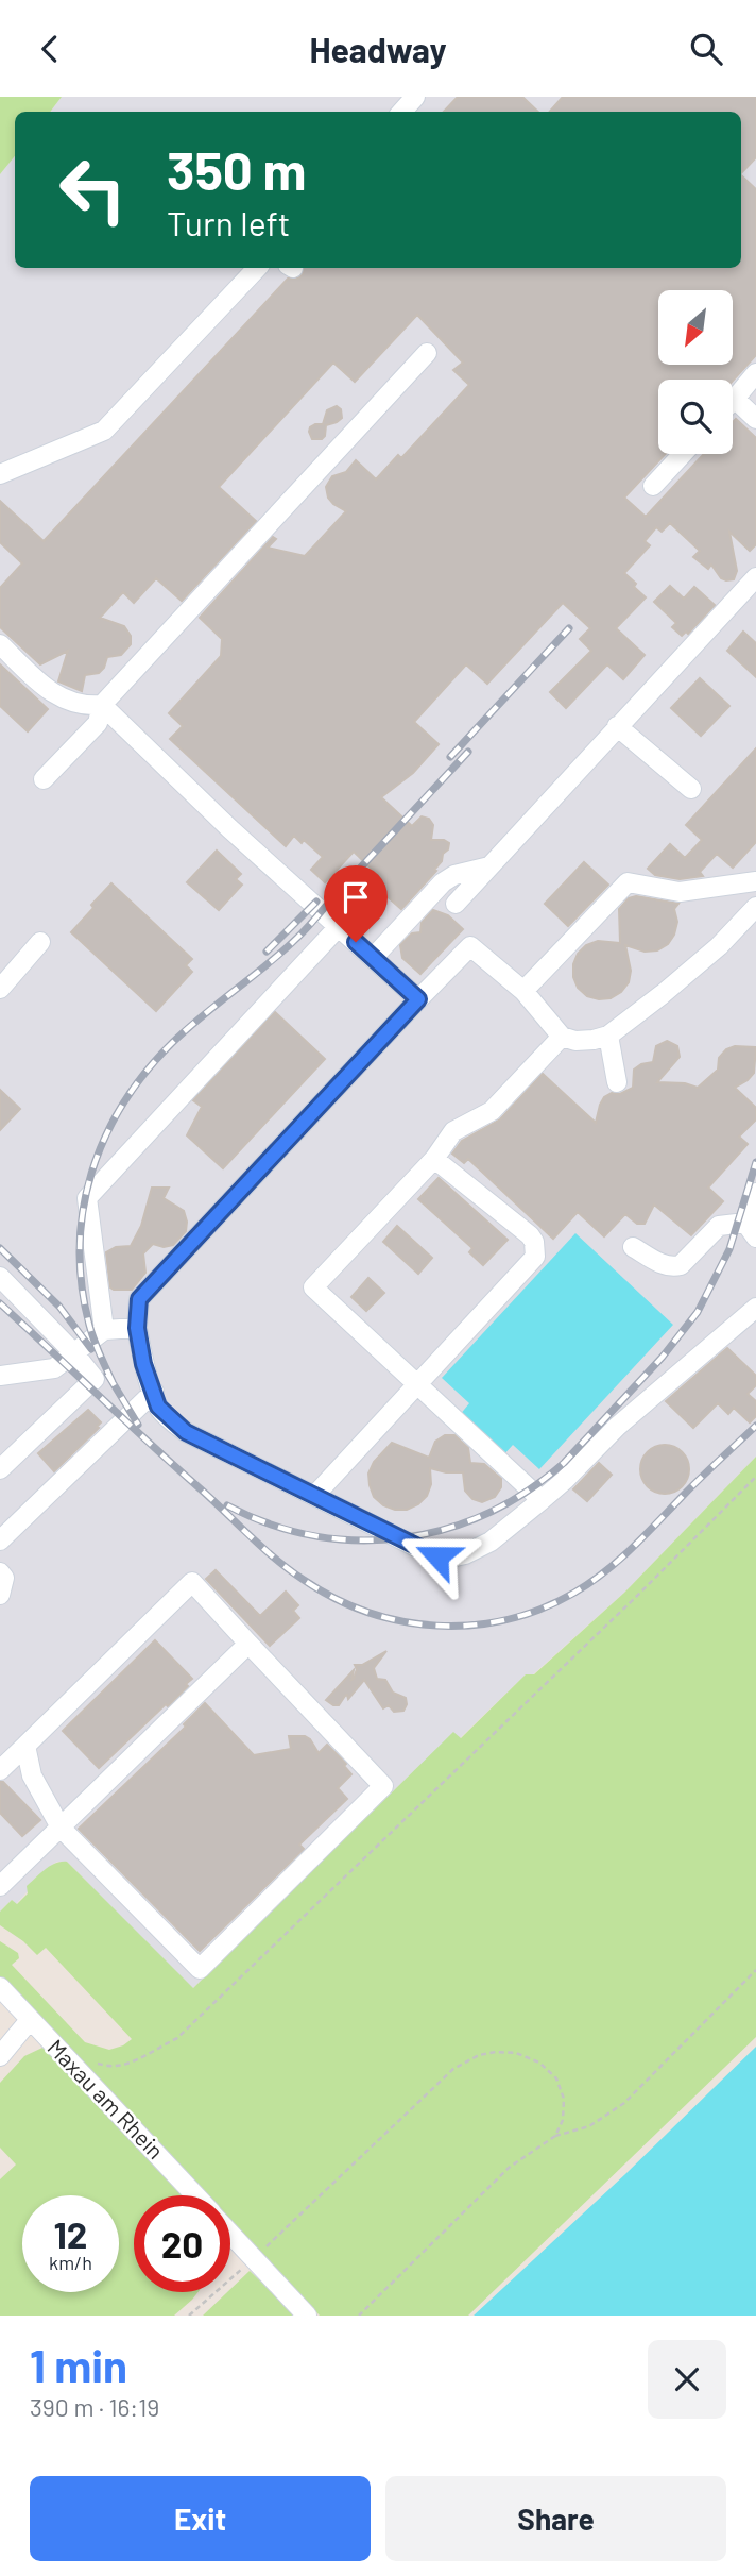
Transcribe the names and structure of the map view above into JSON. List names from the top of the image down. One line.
{"streets":{"lane":["Maxau am Rhein"]},"north":"bottom left","page":{"header":"Headway","turn":["350 m","Turn left"],"speed":"12 km/h","limit":"20","heading":["1 min","390 m · 16:19"],"buttons":["Exit","Share"]}}
